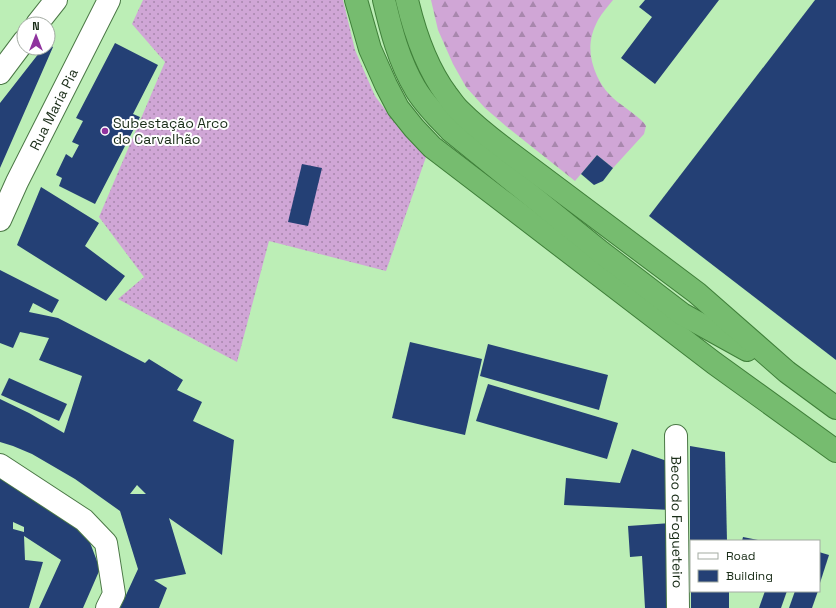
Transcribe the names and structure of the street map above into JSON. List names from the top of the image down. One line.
{"streets":{"street":["Rua Maria Pia","Beco do Fogueteiro"]},"places":["Subestação Arco do Carvalhão"],"legend":["Road","Building"],"north":"top"}
